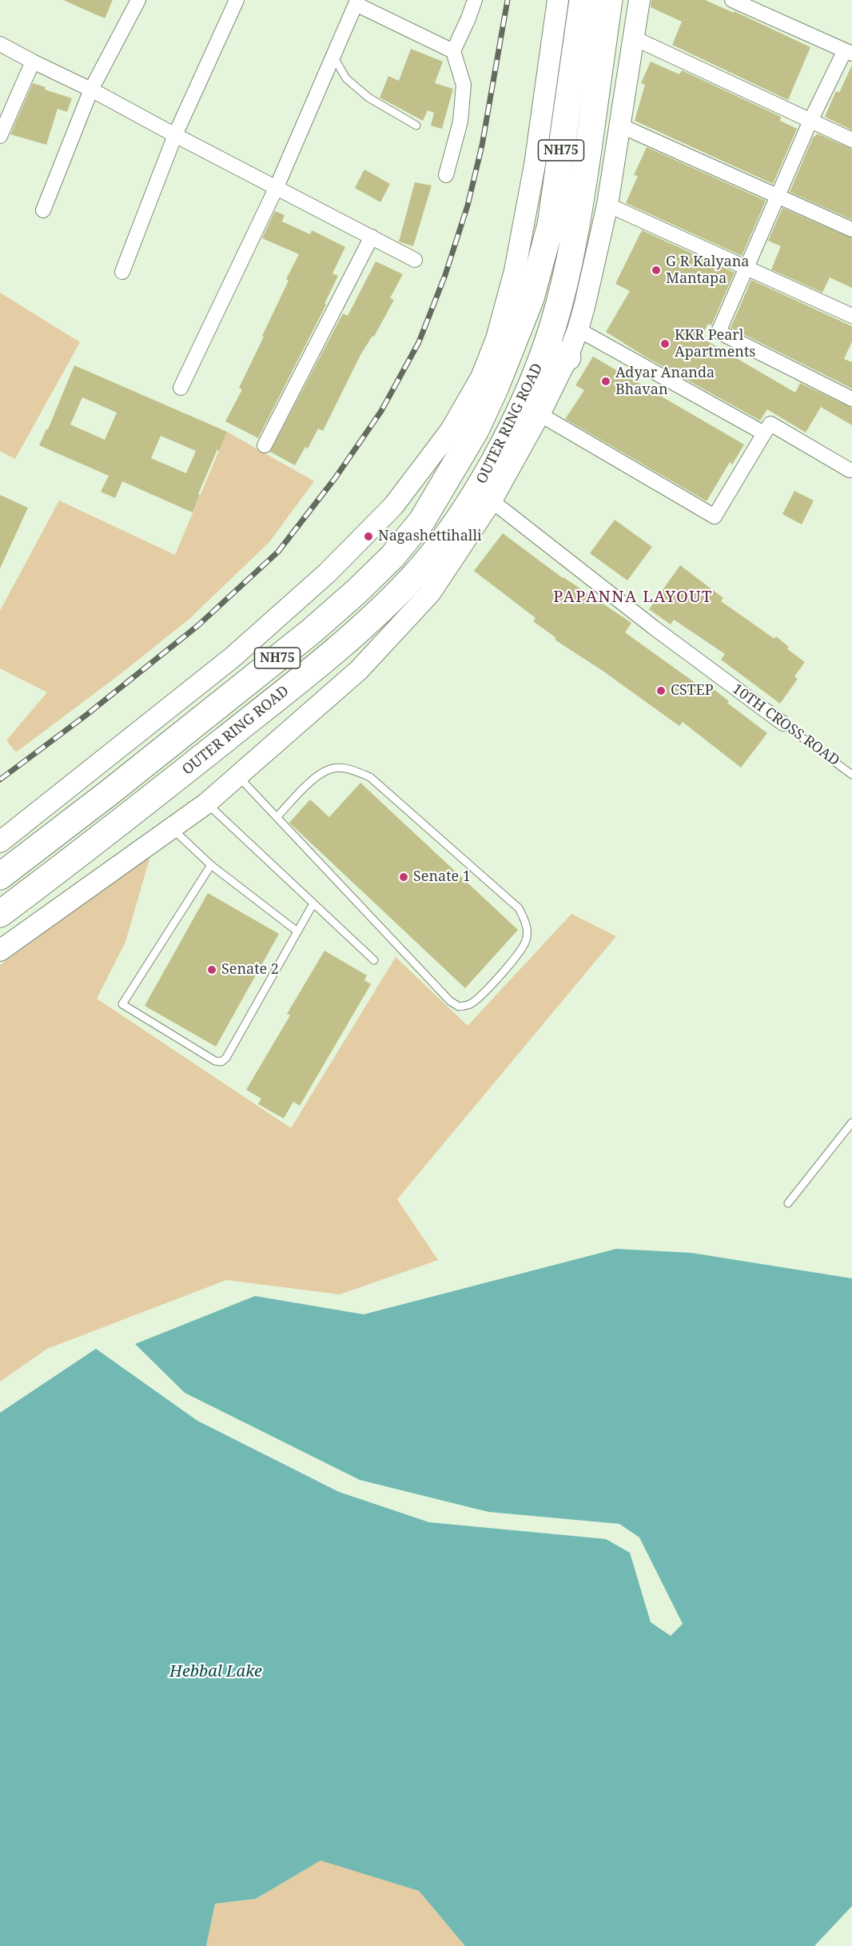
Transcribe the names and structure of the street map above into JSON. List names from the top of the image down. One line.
{"streets":{"highway":["NH75","OUTER RING ROAD"],"street":["10TH CROSS ROAD"]},"crossings":[["NH75","OUTER RING ROAD"],["OUTER RING ROAD","10TH CROSS ROAD"]],"districts":["PAPANNA LAYOUT"],"water":["Hebbal Lake"],"places":["G R Kalyana Mantapa","KKR Pearl Apartments","Adyar Ananda Bhavan","Nagashettihalli","CSTEP","Senate 1","Senate 2"]}
